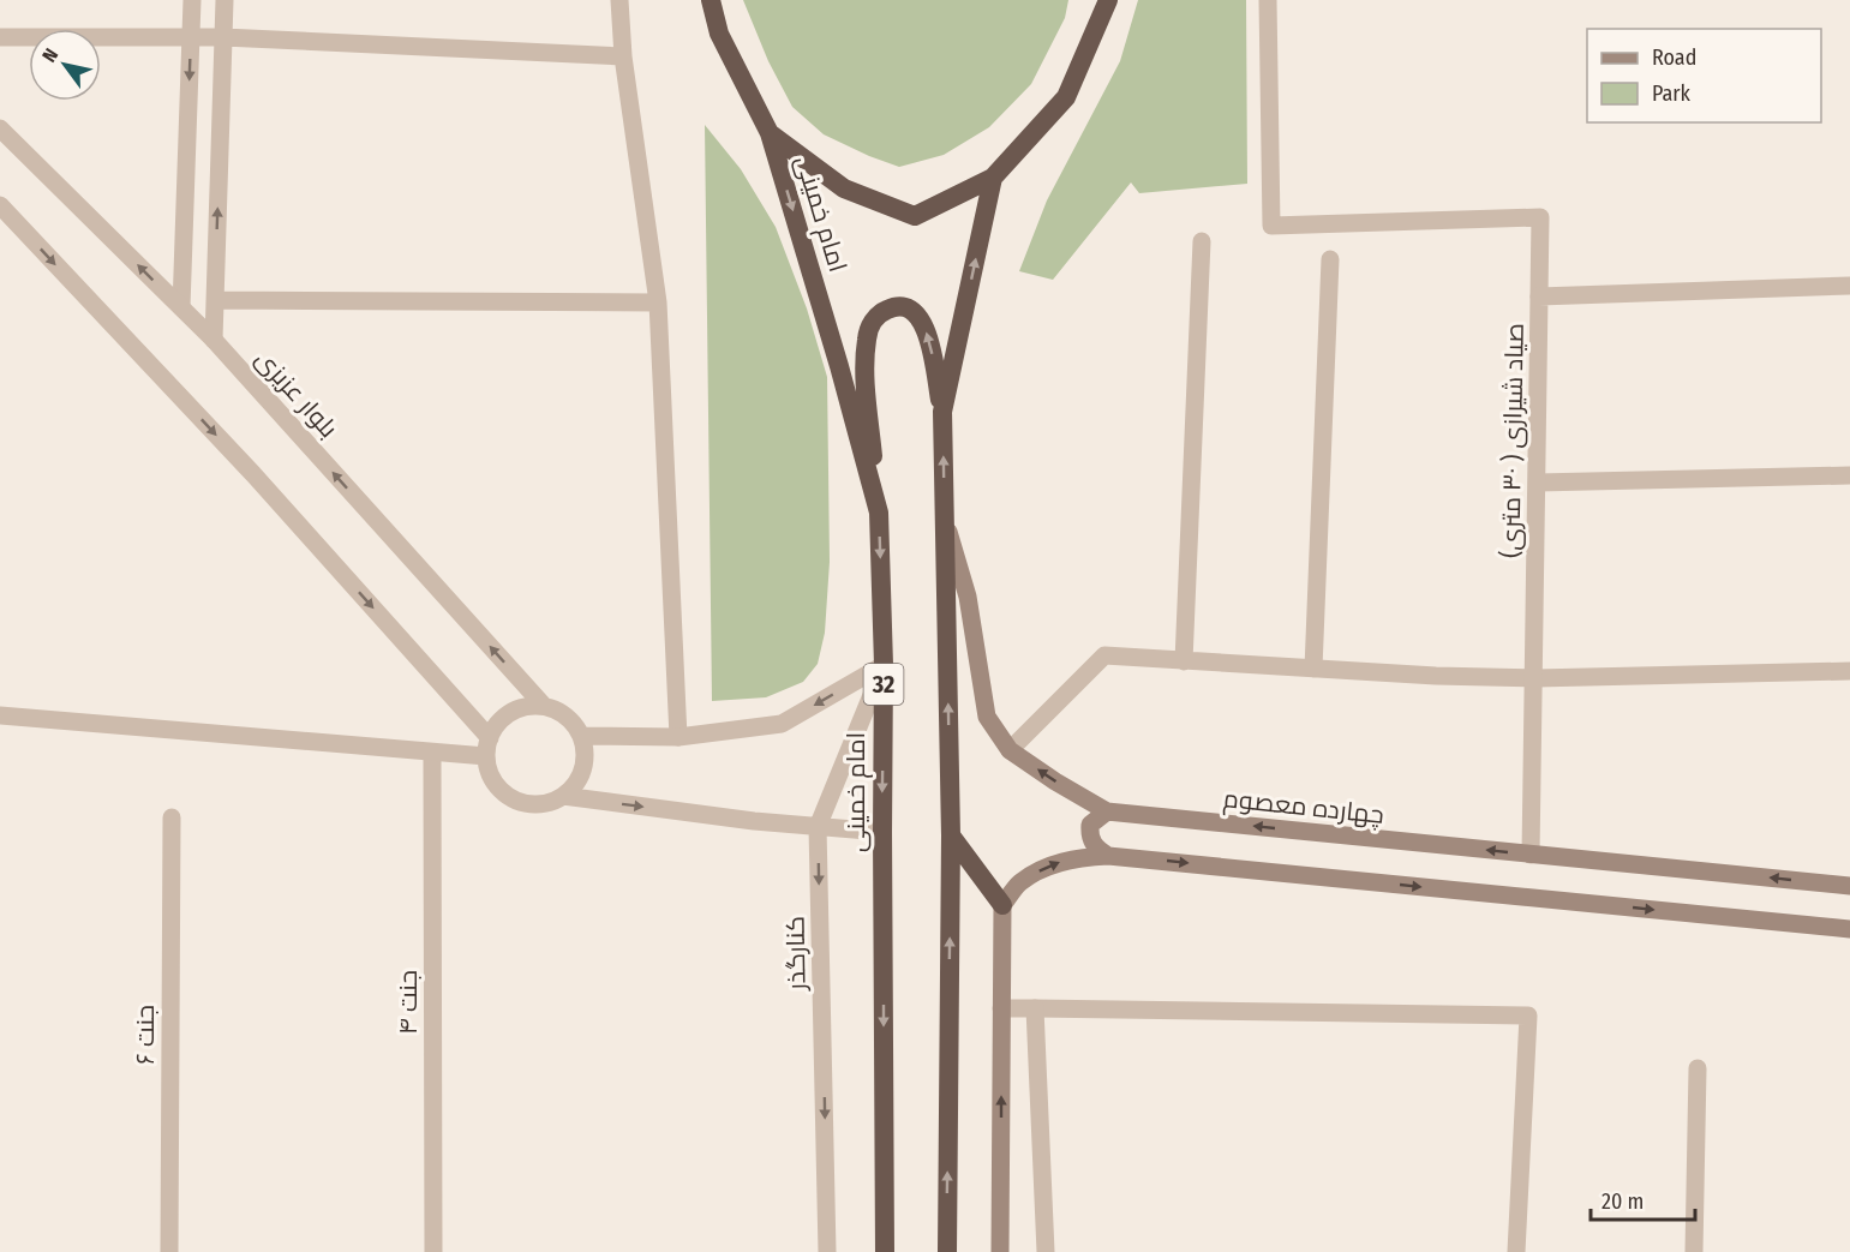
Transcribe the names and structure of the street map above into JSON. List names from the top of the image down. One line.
{"streets":{"highway":["امام خمینی","32"],"main road":["چهارده معصوم"],"street":["بلوار عزیزی","صیاد شیرازی ( ۳۰ متری)","کنارگذر","جنت ۴","جنت ۶"]},"crossings":[["امام خمینی","32"],["امام خمینی","کنارگذر"],["صیاد شیرازی ( ۳۰ متری)","چهارده معصوم"]],"one_way":["کنارگذر"],"legend":["Road","Park"],"scale_bar":"20 m","north":"top left"}
